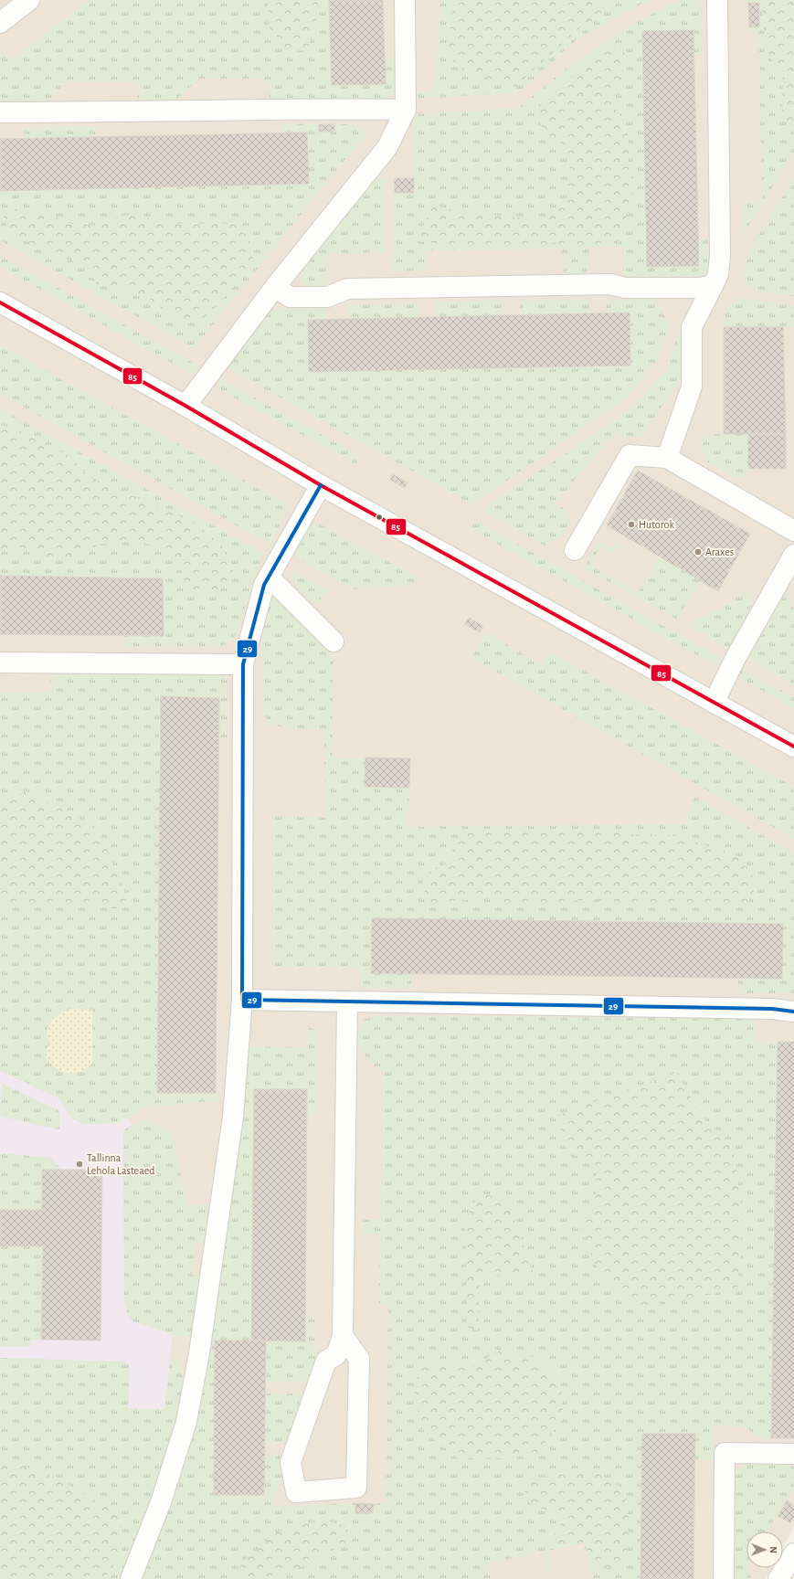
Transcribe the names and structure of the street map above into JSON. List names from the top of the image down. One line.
{"places":["Hutorok","Araxes","Tallinna Lehola Lasteaed"],"lines":["transit line 85","transit line 29"],"north":"right"}
